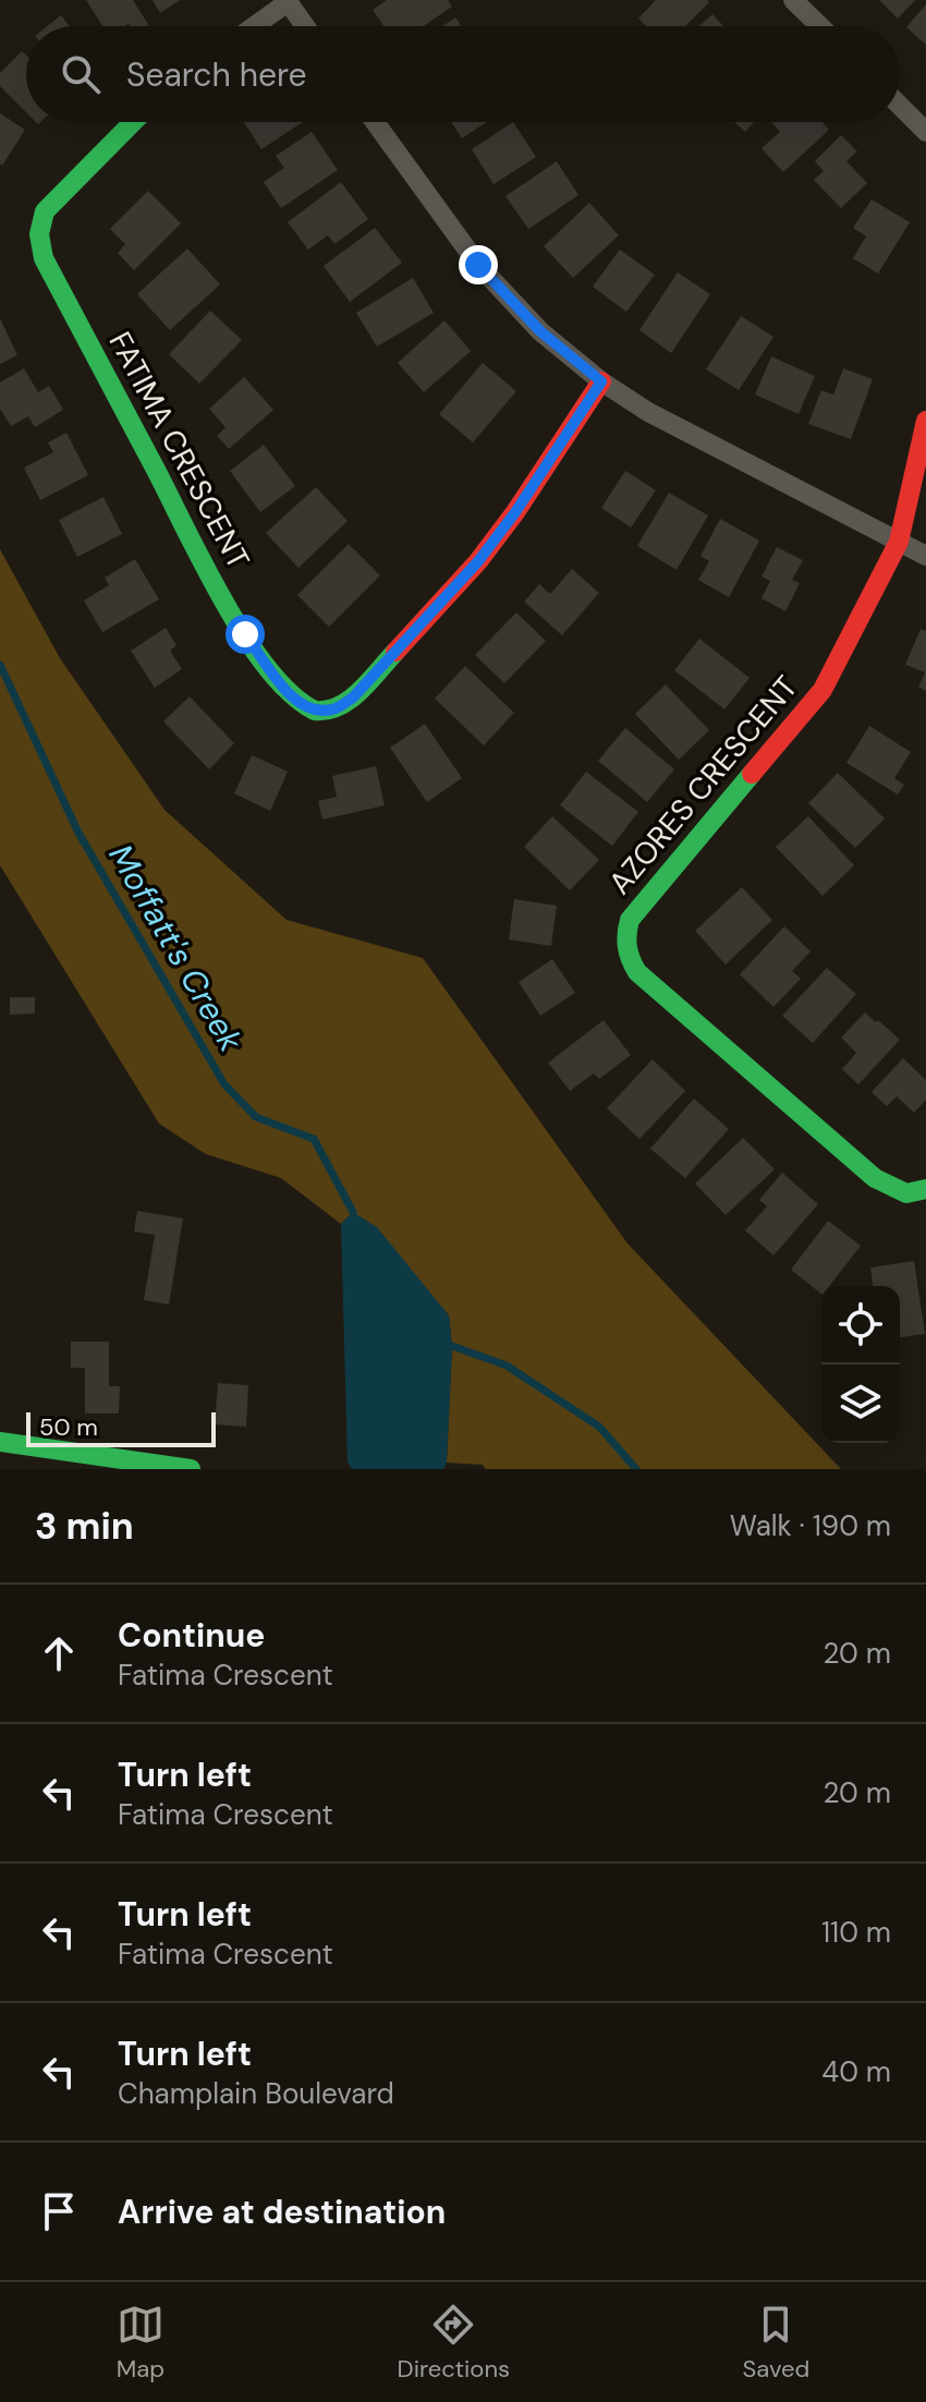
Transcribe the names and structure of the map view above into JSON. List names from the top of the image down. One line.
{"streets":{"street":["FATIMA CRESCENT","AZORES CRESCENT"]},"water":["Moffatt's Creek"],"scale_bar":"50 m","page":{"search":"Search here","scale":"50 m","heading":["3 min","Walk · 190 m"],"list":[["Continue","Fatima Crescent","20 m"],["Turn left","Fatima Crescent","20 m"],["Turn left","Fatima Crescent","110 m"],["Turn left","Champlain Boulevard","40 m"],"Arrive at destination"],"nav":["Map","Directions","Saved"]}}
